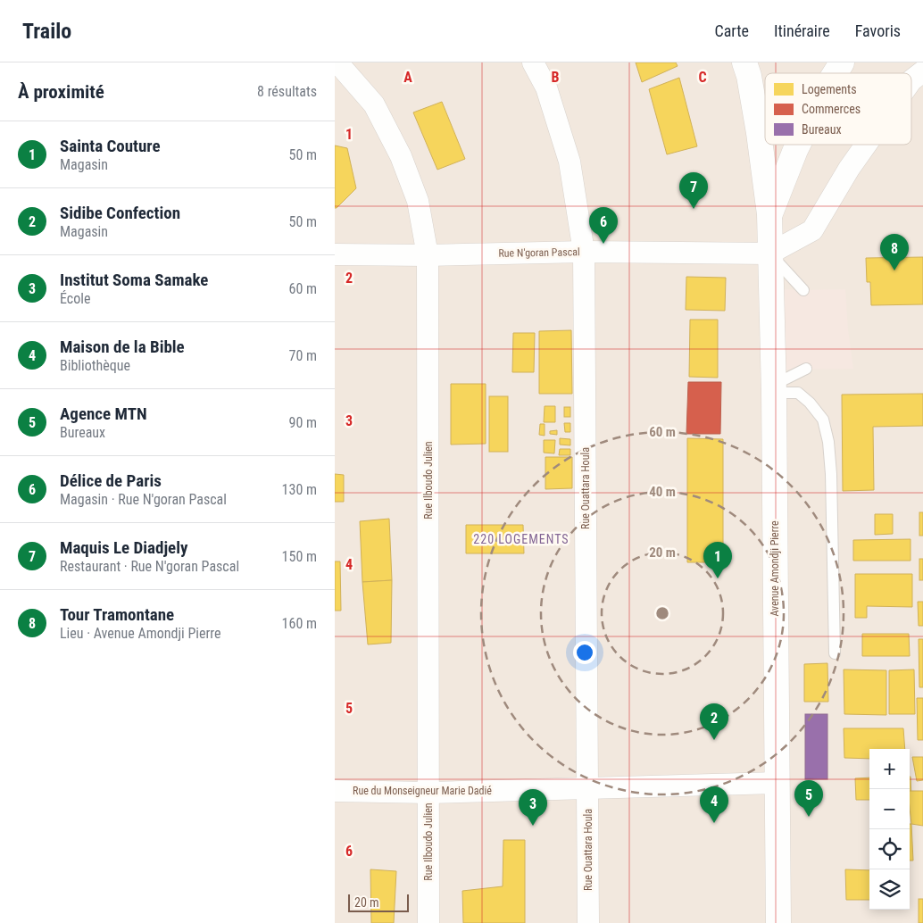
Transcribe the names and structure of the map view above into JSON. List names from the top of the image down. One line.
{"streets":{"street":["Rue N'goran Pascal","Rue Ilboudo Julien","Rue Ouattara Houla","Avenue Amondji Pierre","Rue du Monseigneur Marie Dadié"]},"crossings":[["Rue N'goran Pascal","Rue Ilboudo Julien"],["Rue N'goran Pascal","Rue Ouattara Houla"],["Rue N'goran Pascal","Avenue Amondji Pierre"],["Rue Ilboudo Julien","Rue du Monseigneur Marie Dadié"],["Rue Ouattara Houla","Rue du Monseigneur Marie Dadié"],["Avenue Amondji Pierre","Rue du Monseigneur Marie Dadié"]],"districts":["220 LOGEMENTS"],"legend":["Logements","Commerces","Bureaux"],"scale_bar":"20 m","page":{"header":"Trailo","nav":["Carte","Itinéraire","Favoris"],"heading":["À proximité","8 résultats"],"list":[{"mark":"1","name":"Sainta Couture","note":"Magasin","value":"50 m"},{"mark":"2","name":"Sidibe Confection","note":"Magasin","value":"50 m"},{"mark":"3","name":"Institut Soma Samake","note":"École","value":"60 m"},{"mark":"4","name":"Maison de la Bible","note":"Bibliothèque","value":"70 m"},{"mark":"5","name":"Agence MTN","note":"Bureaux","value":"90 m"},{"mark":"6","name":"Délice de Paris","note":"Magasin · Rue N'goran Pascal","value":"130 m"},{"mark":"7","name":"Maquis Le Diadjely","note":"Restaurant · Rue N'goran Pascal","value":"150 m"},{"mark":"8","name":"Tour Tramontane","note":"Lieu · Avenue Amondji Pierre","value":"160 m"}],"pins":["7","6","8","1","2","5","4","3"],"map_buttons":["+","−"],"scale":"20 m"},"grid":{"columns":["A","B","C"],"rows":["1","2","3","4","5","6"]},"rings":["60 m","40 m","20 m"]}
